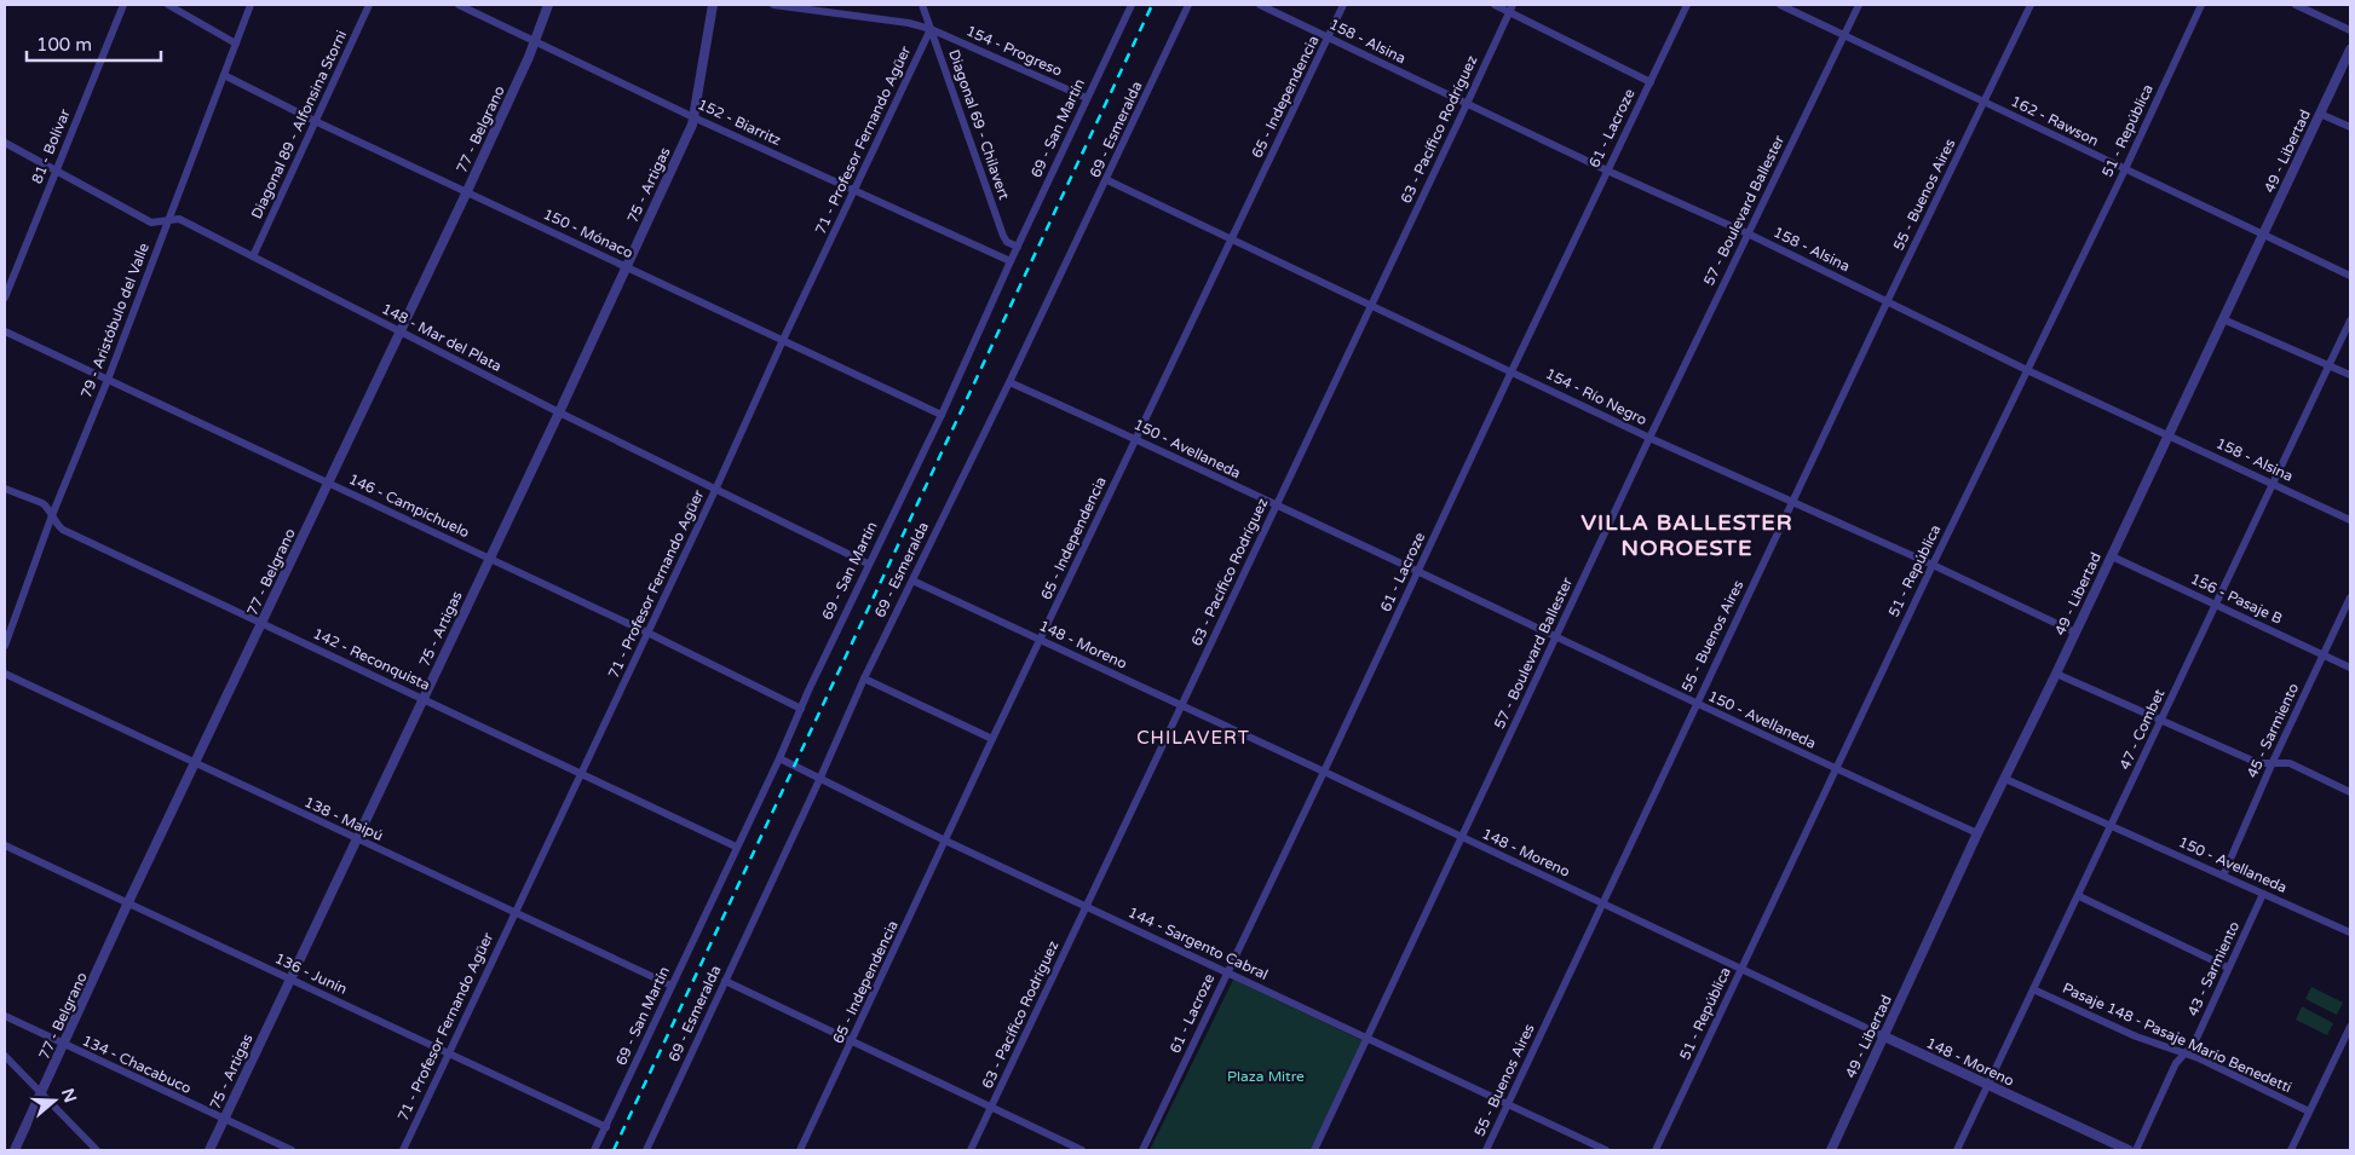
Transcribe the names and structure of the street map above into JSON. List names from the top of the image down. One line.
{"streets":{"street":["158 - Alsina","154 - Progreso","65 - Independencia","162 - Rawson","152 - Biarritz","Diagonal 89 - Alfonsina Storni","Diagonal 69 - Chilavert","69 - San Martín","61 - Lacroze","77 - Belgrano","69 - Esmeralda","63 - Pacífico Rodríguez","51 - República","71 - Profesor Fernando Agüer","81 - Bolívar","49 - Libertad","75 - Artigas","55 - Buenos Aires","57 - Boulevard Ballester","150 - Mónaco","79 - Aristóbulo del Valle","148 - Mar del Plata","154 - Río Negro","150 - Avellaneda","146 - Campichuelo","156 - Pasaje B","148 - Moreno","142 - Reconquista","47 - Combet","45 - Sarmiento","138 - Maipú","144 - Sargento Cabral","43 - Sarmiento","136 - Junín","Pasaje 148 - Pasaje Mario Benedetti","134 - Chacabuco"]},"crossings":[["158 - Alsina","65 - Independencia"],["158 - Alsina","61 - Lacroze"],["158 - Alsina","63 - Pacífico Rodríguez"],["158 - Alsina","51 - República"],["158 - Alsina","49 - Libertad"],["158 - Alsina","55 - Buenos Aires"],["158 - Alsina","57 - Boulevard Ballester"],["158 - Alsina","47 - Combet"],["154 - Progreso","Diagonal 69 - Chilavert"],["154 - Progreso","69 - San Martín"],["154 - Progreso","71 - Profesor Fernando Agüer"],["65 - Independencia","154 - Río Negro"],["65 - Independencia","150 - Avellaneda"],["65 - Independencia","148 - Moreno"],["65 - Independencia","144 - Sargento Cabral"],["162 - Rawson","51 - República"],["162 - Rawson","49 - Libertad"],["162 - Rawson","55 - Buenos Aires"],["162 - Rawson","57 - Boulevard Ballester"],["152 - Biarritz","69 - San Martín"],["152 - Biarritz","77 - Belgrano"],["152 - Biarritz","71 - Profesor Fernando Agüer"],["152 - Biarritz","75 - Artigas"],["Diagonal 89 - Alfonsina Storni","150 - Mónaco"],["Diagonal 89 - Alfonsina Storni","148 - Mar del Plata"],["Diagonal 69 - Chilavert","69 - San Martín"],["Diagonal 69 - Chilavert","71 - Profesor Fernando Agüer"],["69 - San Martín","150 - Mónaco"],["69 - San Martín","148 - Mar del Plata"],["69 - San Martín","146 - Campichuelo"],["69 - San Martín","142 - Reconquista"],["69 - San Martín","138 - Maipú"],["69 - San Martín","144 - Sargento Cabral"],["69 - San Martín","136 - Junín"],["61 - Lacroze","154 - Río Negro"],["61 - Lacroze","150 - Avellaneda"],["61 - Lacroze","148 - Moreno"],["61 - Lacroze","144 - Sargento Cabral"],["77 - Belgrano","150 - Mónaco"],["77 - Belgrano","148 - Mar del Plata"],["77 - Belgrano","146 - Campichuelo"],["77 - Belgrano","142 - Reconquista"],["77 - Belgrano","138 - Maipú"],["77 - Belgrano","136 - Junín"],["77 - Belgrano","134 - Chacabuco"],["69 - Esmeralda","154 - Río Negro"],["69 - Esmeralda","150 - Avellaneda"],["69 - Esmeralda","148 - Moreno"],["69 - Esmeralda","144 - Sargento Cabral"],["63 - Pacífico Rodríguez","154 - Río Negro"],["63 - Pacífico Rodríguez","150 - Avellaneda"],["63 - Pacífico Rodríguez","148 - Moreno"],["63 - Pacífico Rodríguez","144 - Sargento Cabral"],["51 - República","154 - Río Negro"],["51 - República","150 - Avellaneda"],["51 - República","148 - Moreno"],["71 - Profesor Fernando Agüer","150 - Mónaco"],["71 - Profesor Fernando Agüer","148 - Mar del Plata"],["71 - Profesor Fernando Agüer","146 - Campichuelo"],["71 - Profesor Fernando Agüer","142 - Reconquista"],["71 - Profesor Fernando Agüer","138 - Maipú"],["71 - Profesor Fernando Agüer","136 - Junín"],["81 - Bolívar","148 - Mar del Plata"],["49 - Libertad","154 - Río Negro"],["49 - Libertad","150 - Avellaneda"],["49 - Libertad","156 - Pasaje B"],["49 - Libertad","148 - Moreno"],["75 - Artigas","150 - Mónaco"],["75 - Artigas","148 - Mar del Plata"],["75 - Artigas","146 - Campichuelo"],["75 - Artigas","142 - Reconquista"],["75 - Artigas","138 - Maipú"],["75 - Artigas","136 - Junín"],["75 - Artigas","134 - Chacabuco"],["55 - Buenos Aires","154 - Río Negro"],["55 - Buenos Aires","150 - Avellaneda"],["55 - Buenos Aires","148 - Moreno"],["55 - Buenos Aires","144 - Sargento Cabral"],["57 - Boulevard Ballester","154 - Río Negro"],["57 - Boulevard Ballester","150 - Avellaneda"],["57 - Boulevard Ballester","148 - Moreno"],["57 - Boulevard Ballester","144 - Sargento Cabral"],["150 - Mónaco","79 - Aristóbulo del Valle"],["79 - Aristóbulo del Valle","148 - Mar del Plata"],["79 - Aristóbulo del Valle","146 - Campichuelo"],["79 - Aristóbulo del Valle","142 - Reconquista"],["150 - Avellaneda","47 - Combet"],["150 - Avellaneda","45 - Sarmiento"],["150 - Avellaneda","43 - Sarmiento"],["156 - Pasaje B","47 - Combet"],["156 - Pasaje B","45 - Sarmiento"],["148 - Moreno","47 - Combet"],["47 - Combet","Pasaje 148 - Pasaje Mario Benedetti"],["43 - Sarmiento","Pasaje 148 - Pasaje Mario Benedetti"]],"districts":["VILLA BALLESTER NOROESTE","CHILAVERT"],"parks":["Plaza Mitre"],"scale_bar":"100 m","north":"right"}
